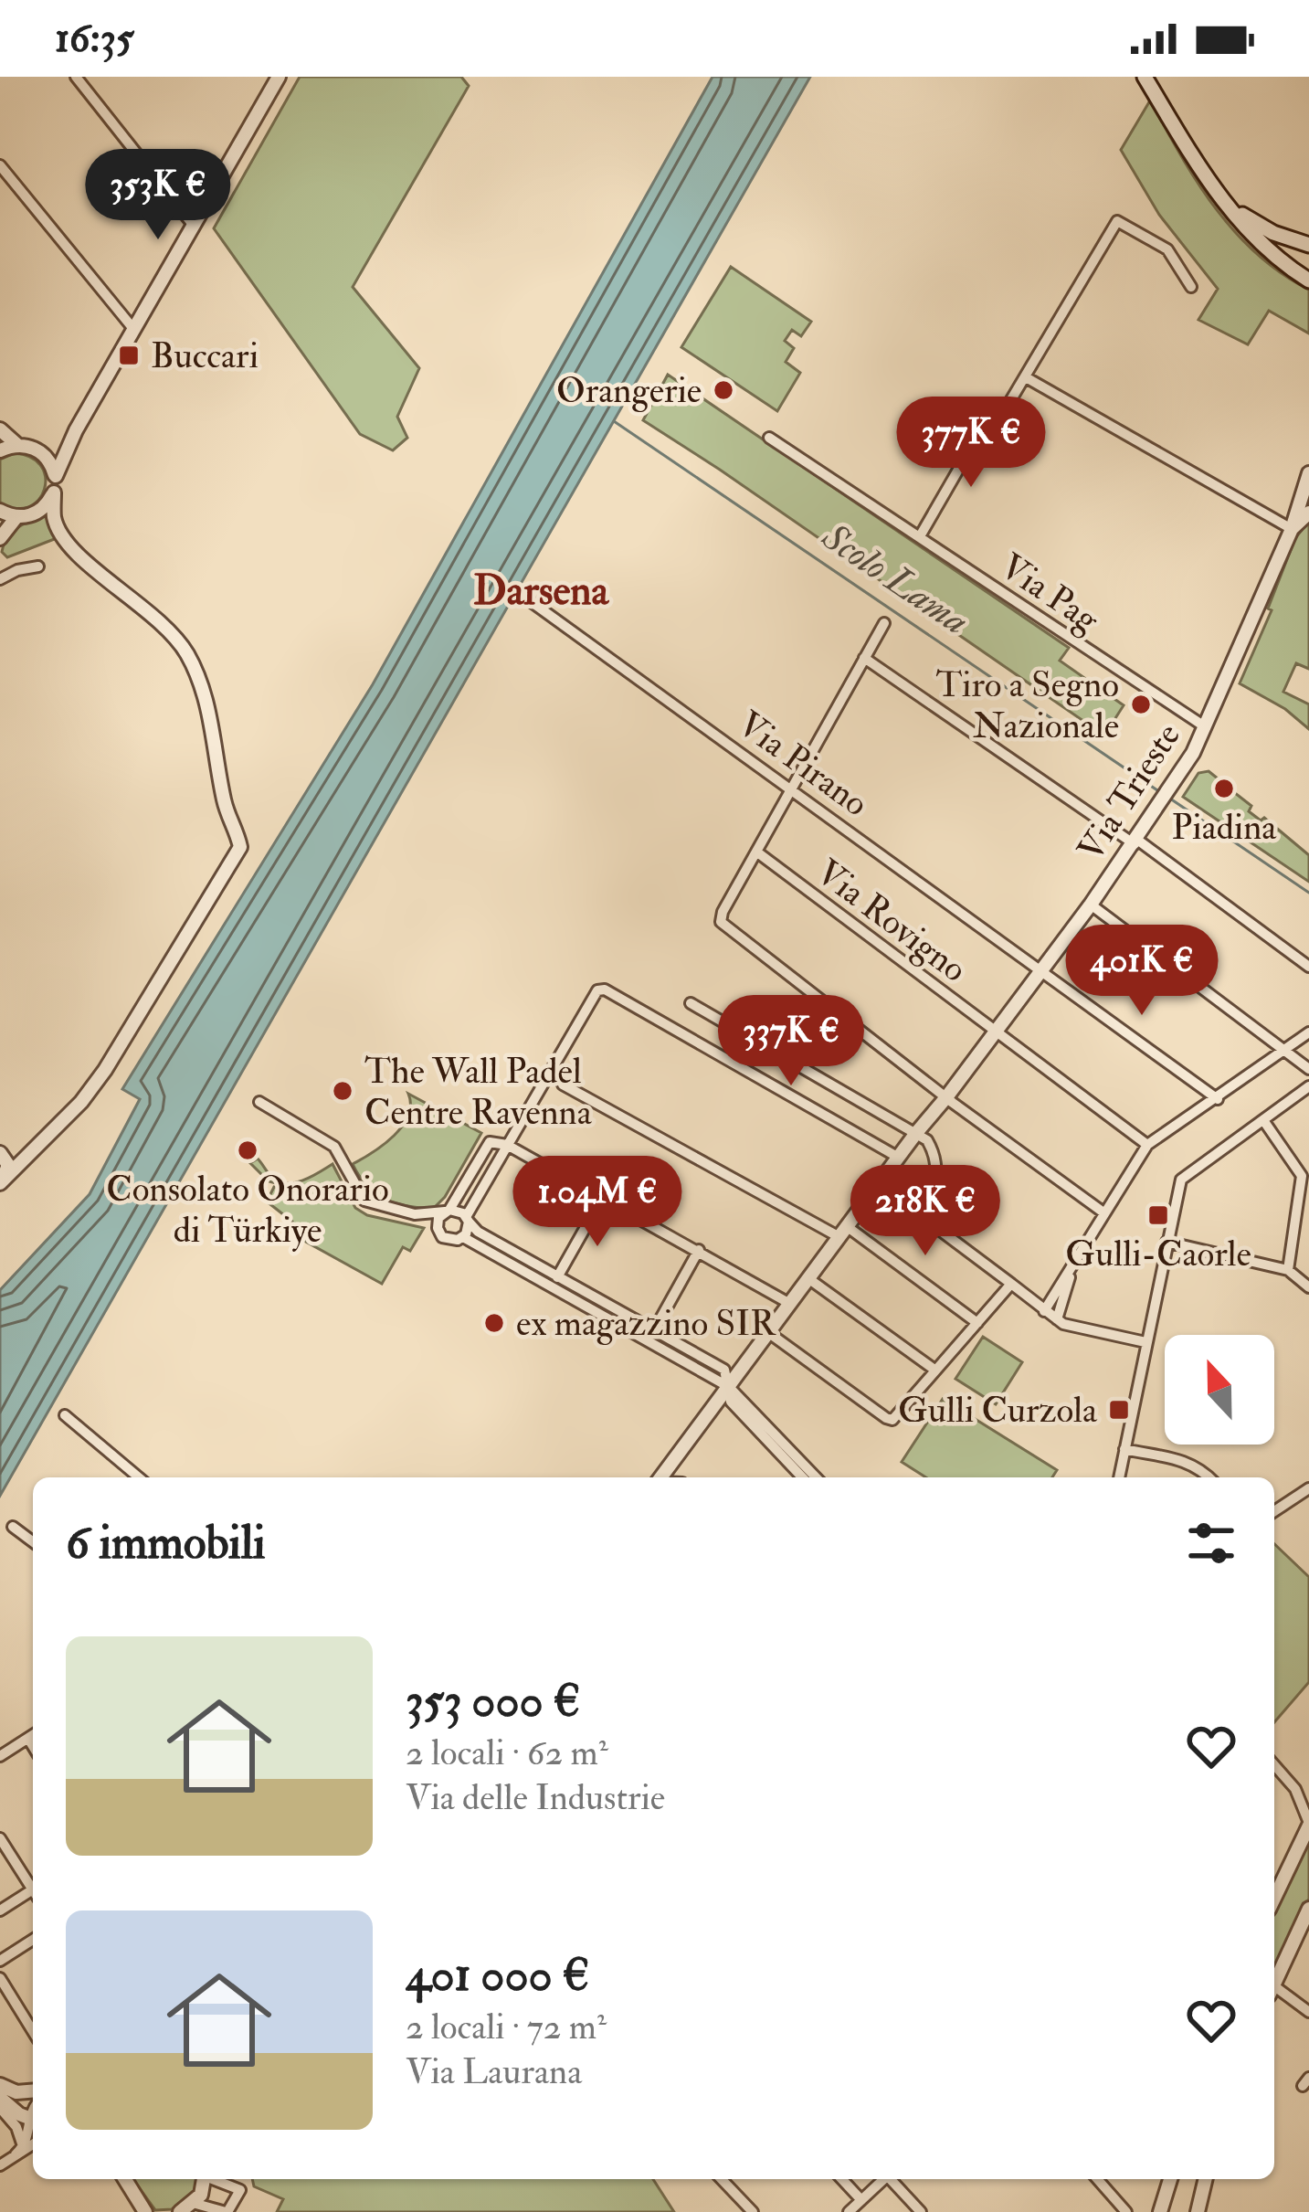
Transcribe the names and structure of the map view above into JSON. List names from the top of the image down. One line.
{"streets":{"street":["Via Pag","Via Pirano","Via Trieste","Via Rovigno"]},"crossings":[["Via Pag","Via Trieste"],["Via Pirano","Via Trieste"],["Via Trieste","Via Rovigno"]],"districts":["Darsena"],"water":["Scolo Lama"],"places":{"transit":["Buccari","Gulli-Caorle","Gulli Curzola"],"other":["Orangerie","Tiro a Segno Nazionale","Piadina","The Wall Padel Centre Ravenna","Consolato Onorario di Türkiye","ex magazzino SIR"]},"north":"top","page":{"status":"16:35","price":["353K €","377K €","401K €","337K €","1.04M €","218K €"],"heading":"6 immobili","list":[{"name":"353 000 €","note":"2 locali · 62 m² · Via delle Industrie"},{"name":"401 000 €","note":"2 locali · 72 m² · Via Laurana"}]}}
